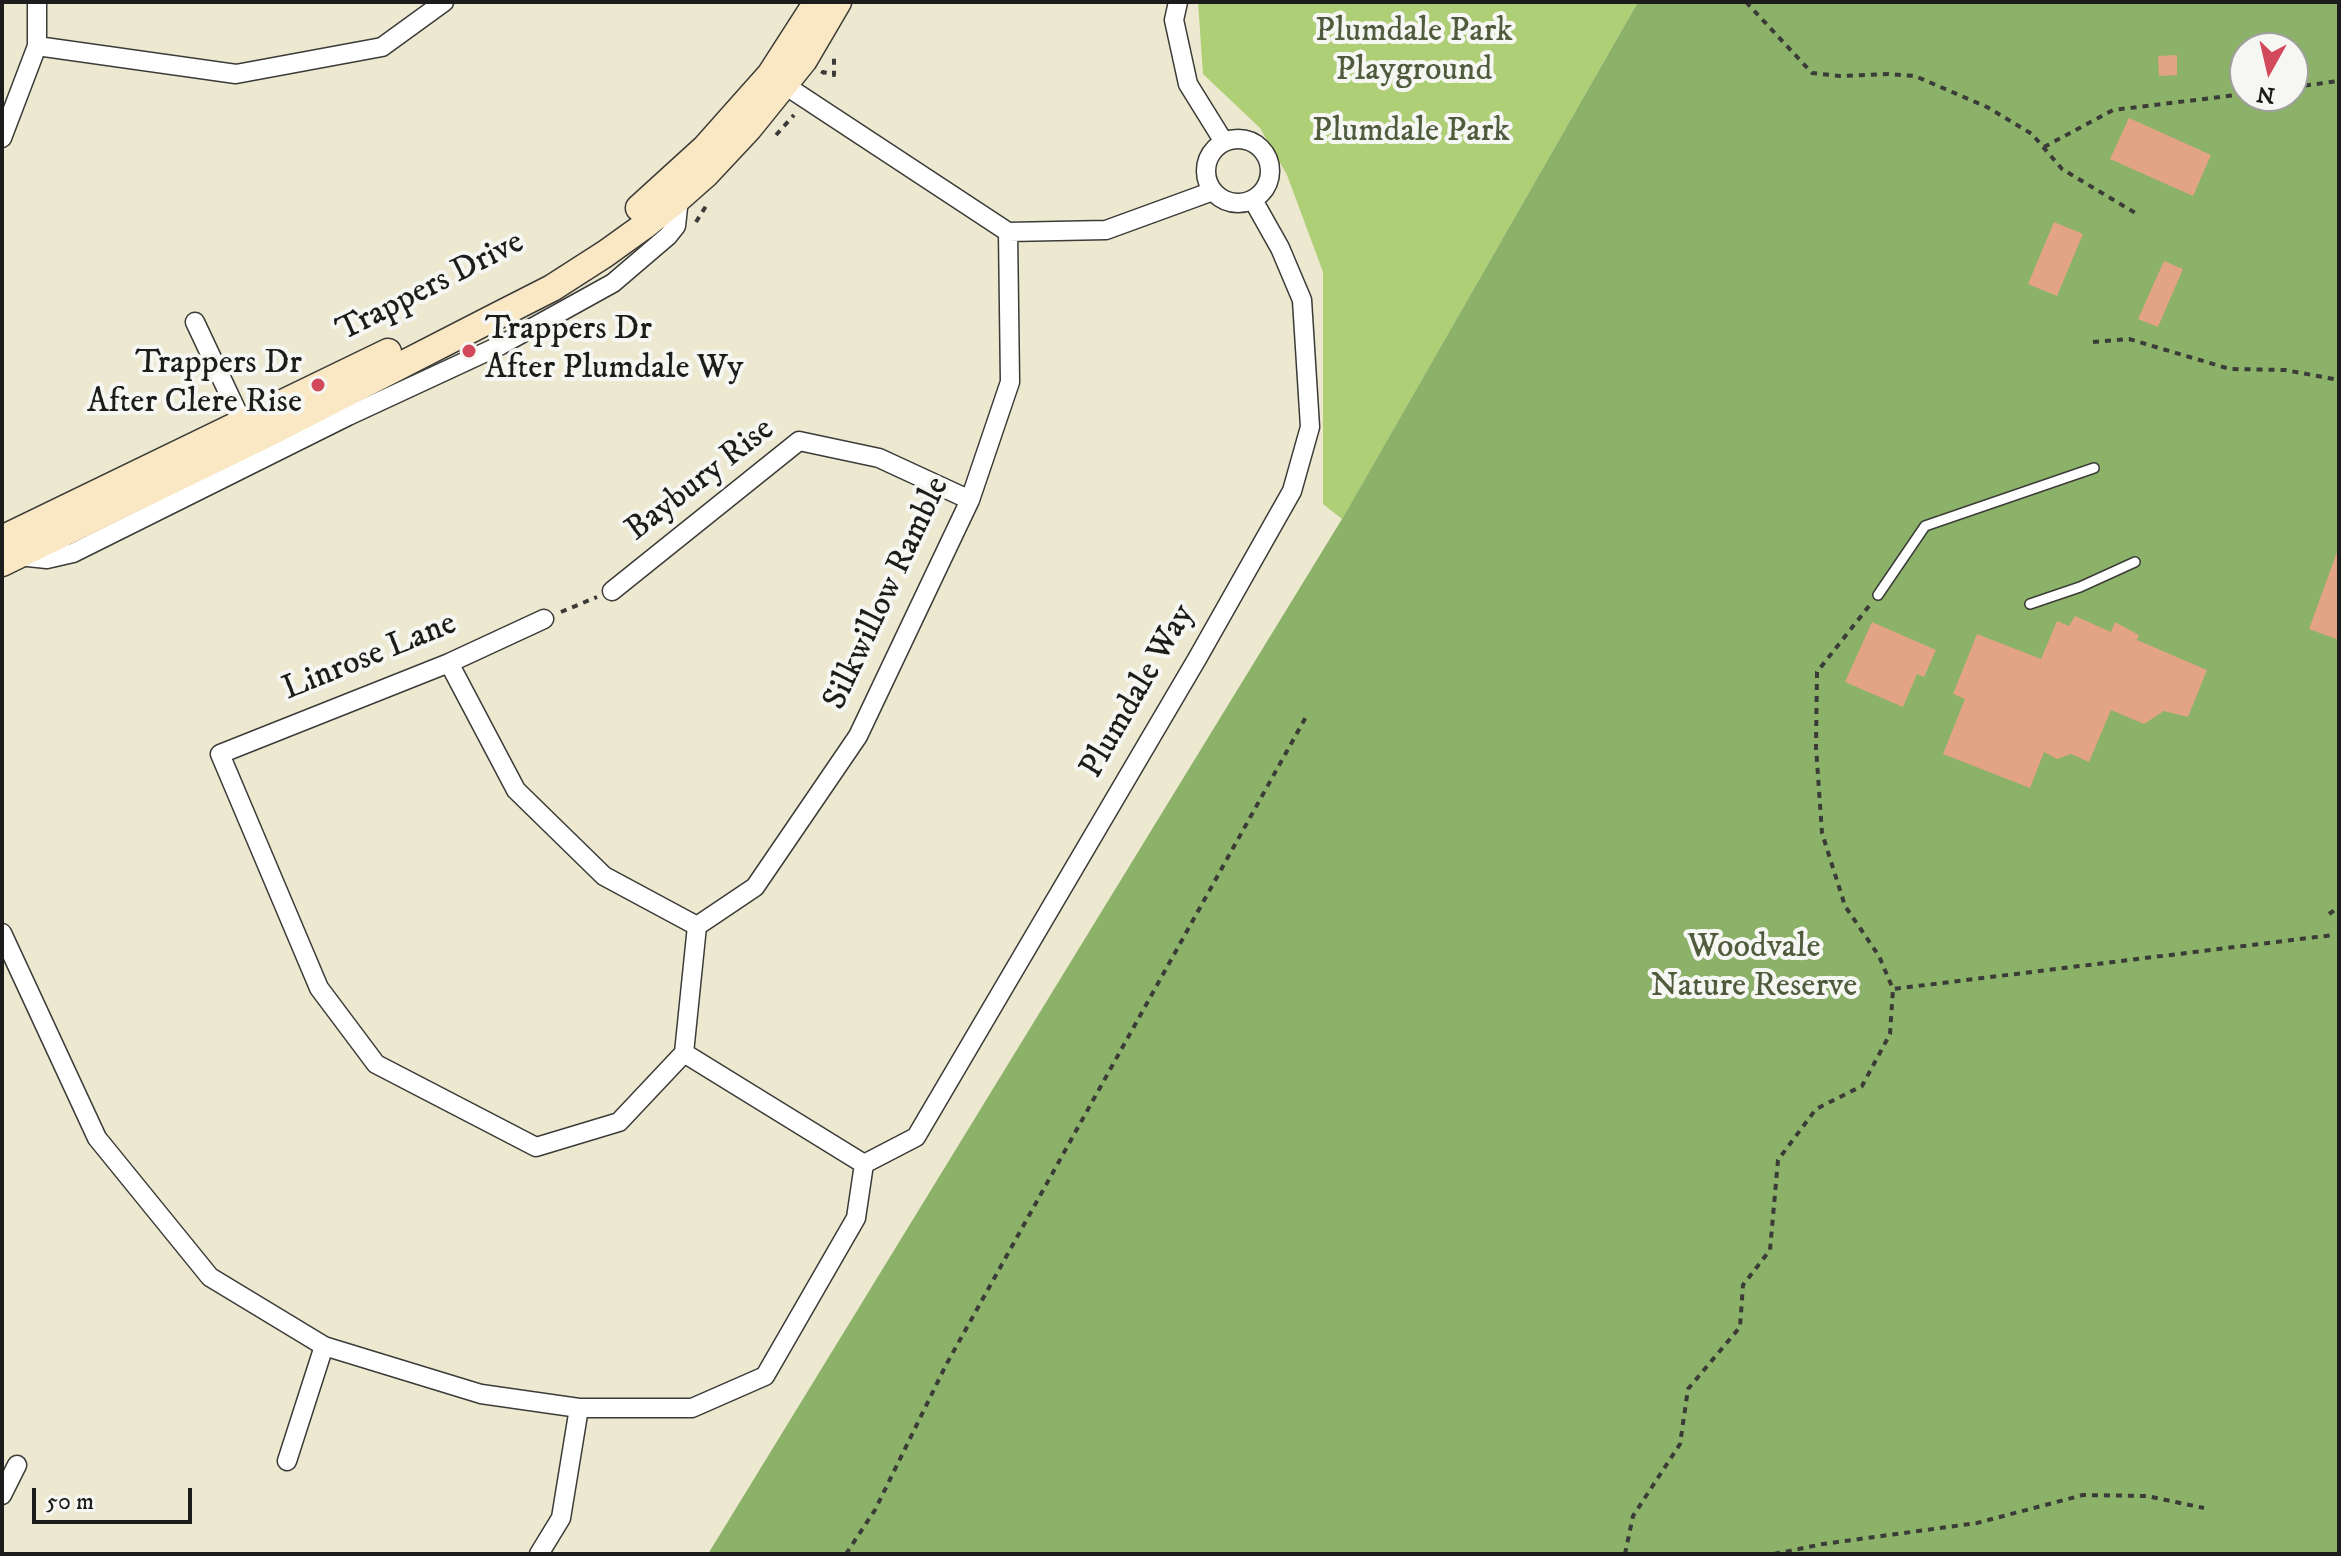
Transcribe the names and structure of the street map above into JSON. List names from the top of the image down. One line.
{"streets":{"main road":["Trappers Drive"],"street":["Baybury Rise","Silkwillow Ramble","Linrose Lane","Plumdale Way"]},"crossings":[["Baybury Rise","Silkwillow Ramble"]],"parks":["Plumdale Park Playground","Plumdale Park","Woodvale Nature Reserve"],"places":["Trappers Dr After Plumdale Wy","Trappers Dr After Clere Rise"],"scale_bar":"50 m","north":"bottom"}
